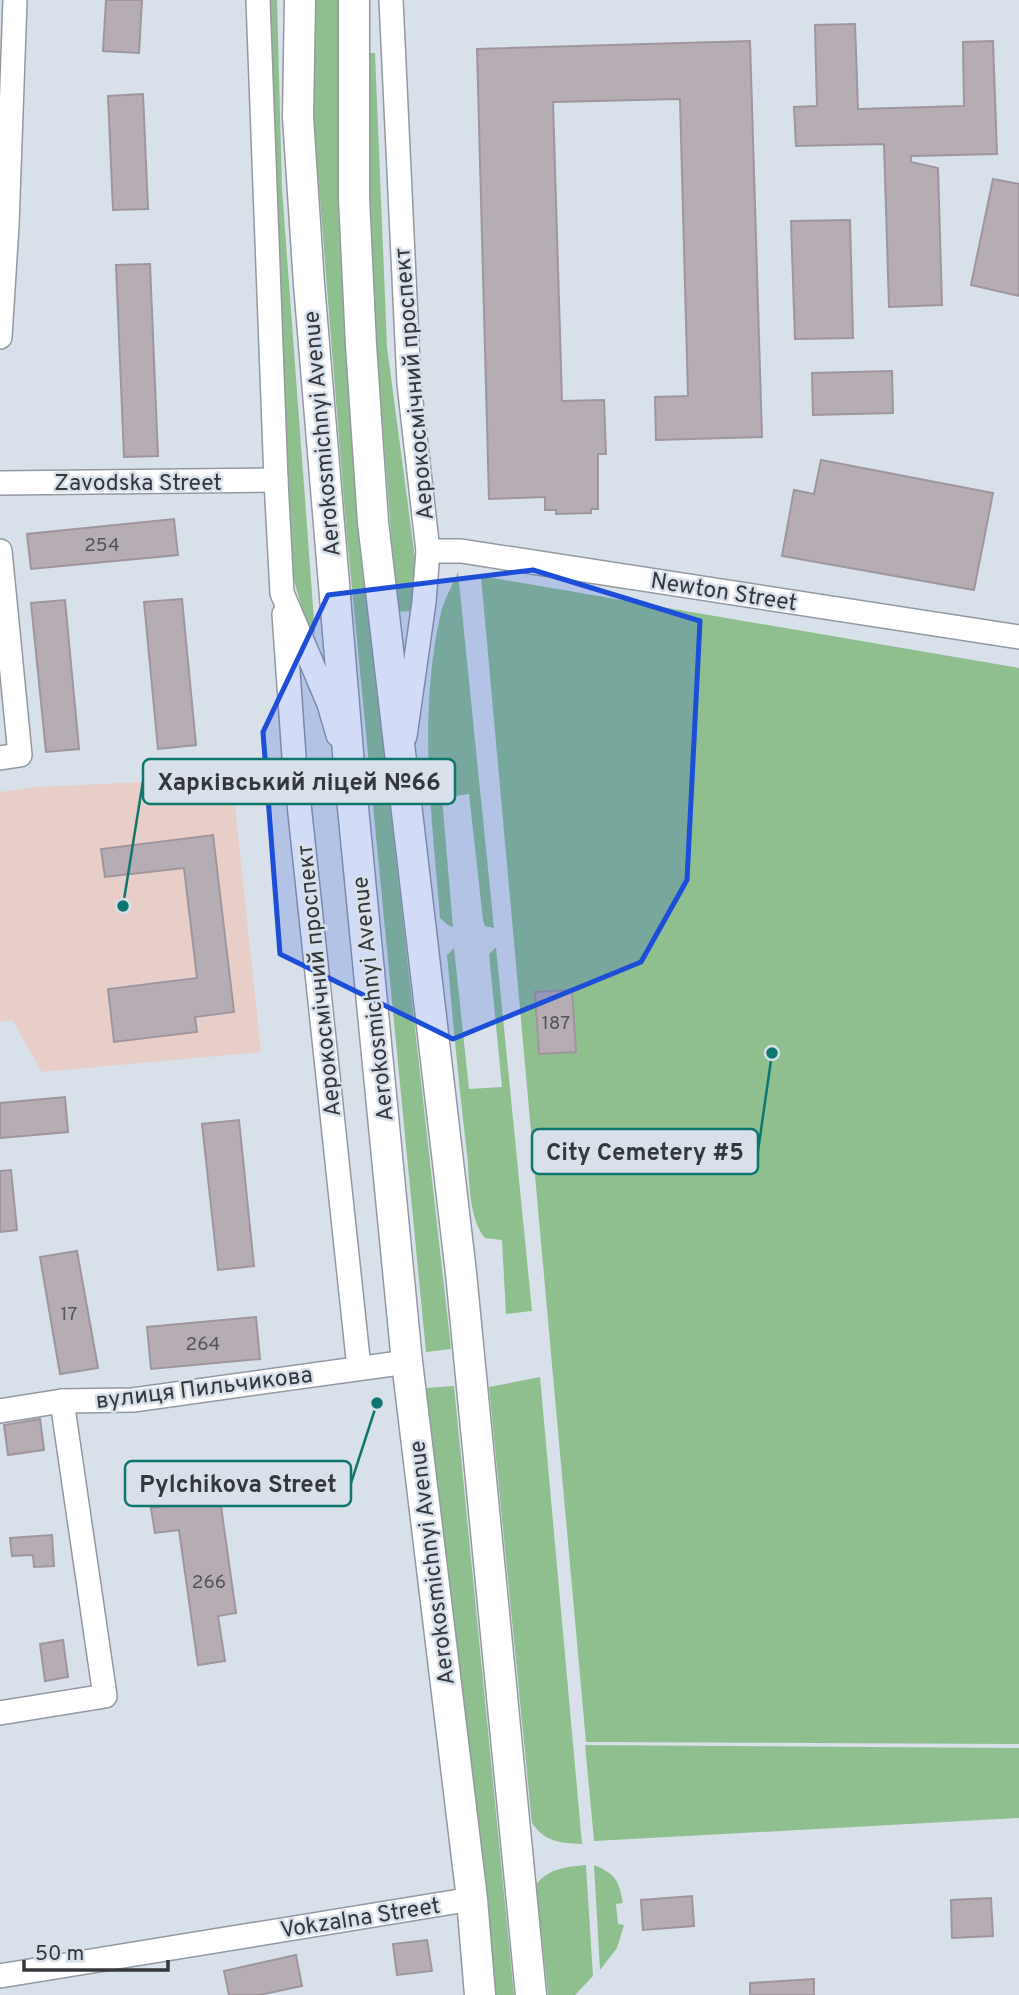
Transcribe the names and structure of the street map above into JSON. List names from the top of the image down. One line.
{"streets":{"main road":["Aerokosmichnyi Avenue"],"street":["Аерокосмічний проспект","Zavodska Street","Newton Street","вулиця Пильчикова","Vokzalna Street"]},"crossings":[["Аерокосмічний проспект","Aerokosmichnyi Avenue"],["Аерокосмічний проспект","Zavodska Street"],["Аерокосмічний проспект","Newton Street"],["Аерокосмічний проспект","вулиця Пильчикова"],["Aerokosmichnyi Avenue","вулиця Пильчикова"],["Aerokosmichnyi Avenue","Vokzalna Street"]],"places":["Харківський ліцей №66","City Cemetery #5","Pylchikova Street"],"house_numbers":["254","187","17","264","266"],"scale_bar":"50 m"}
